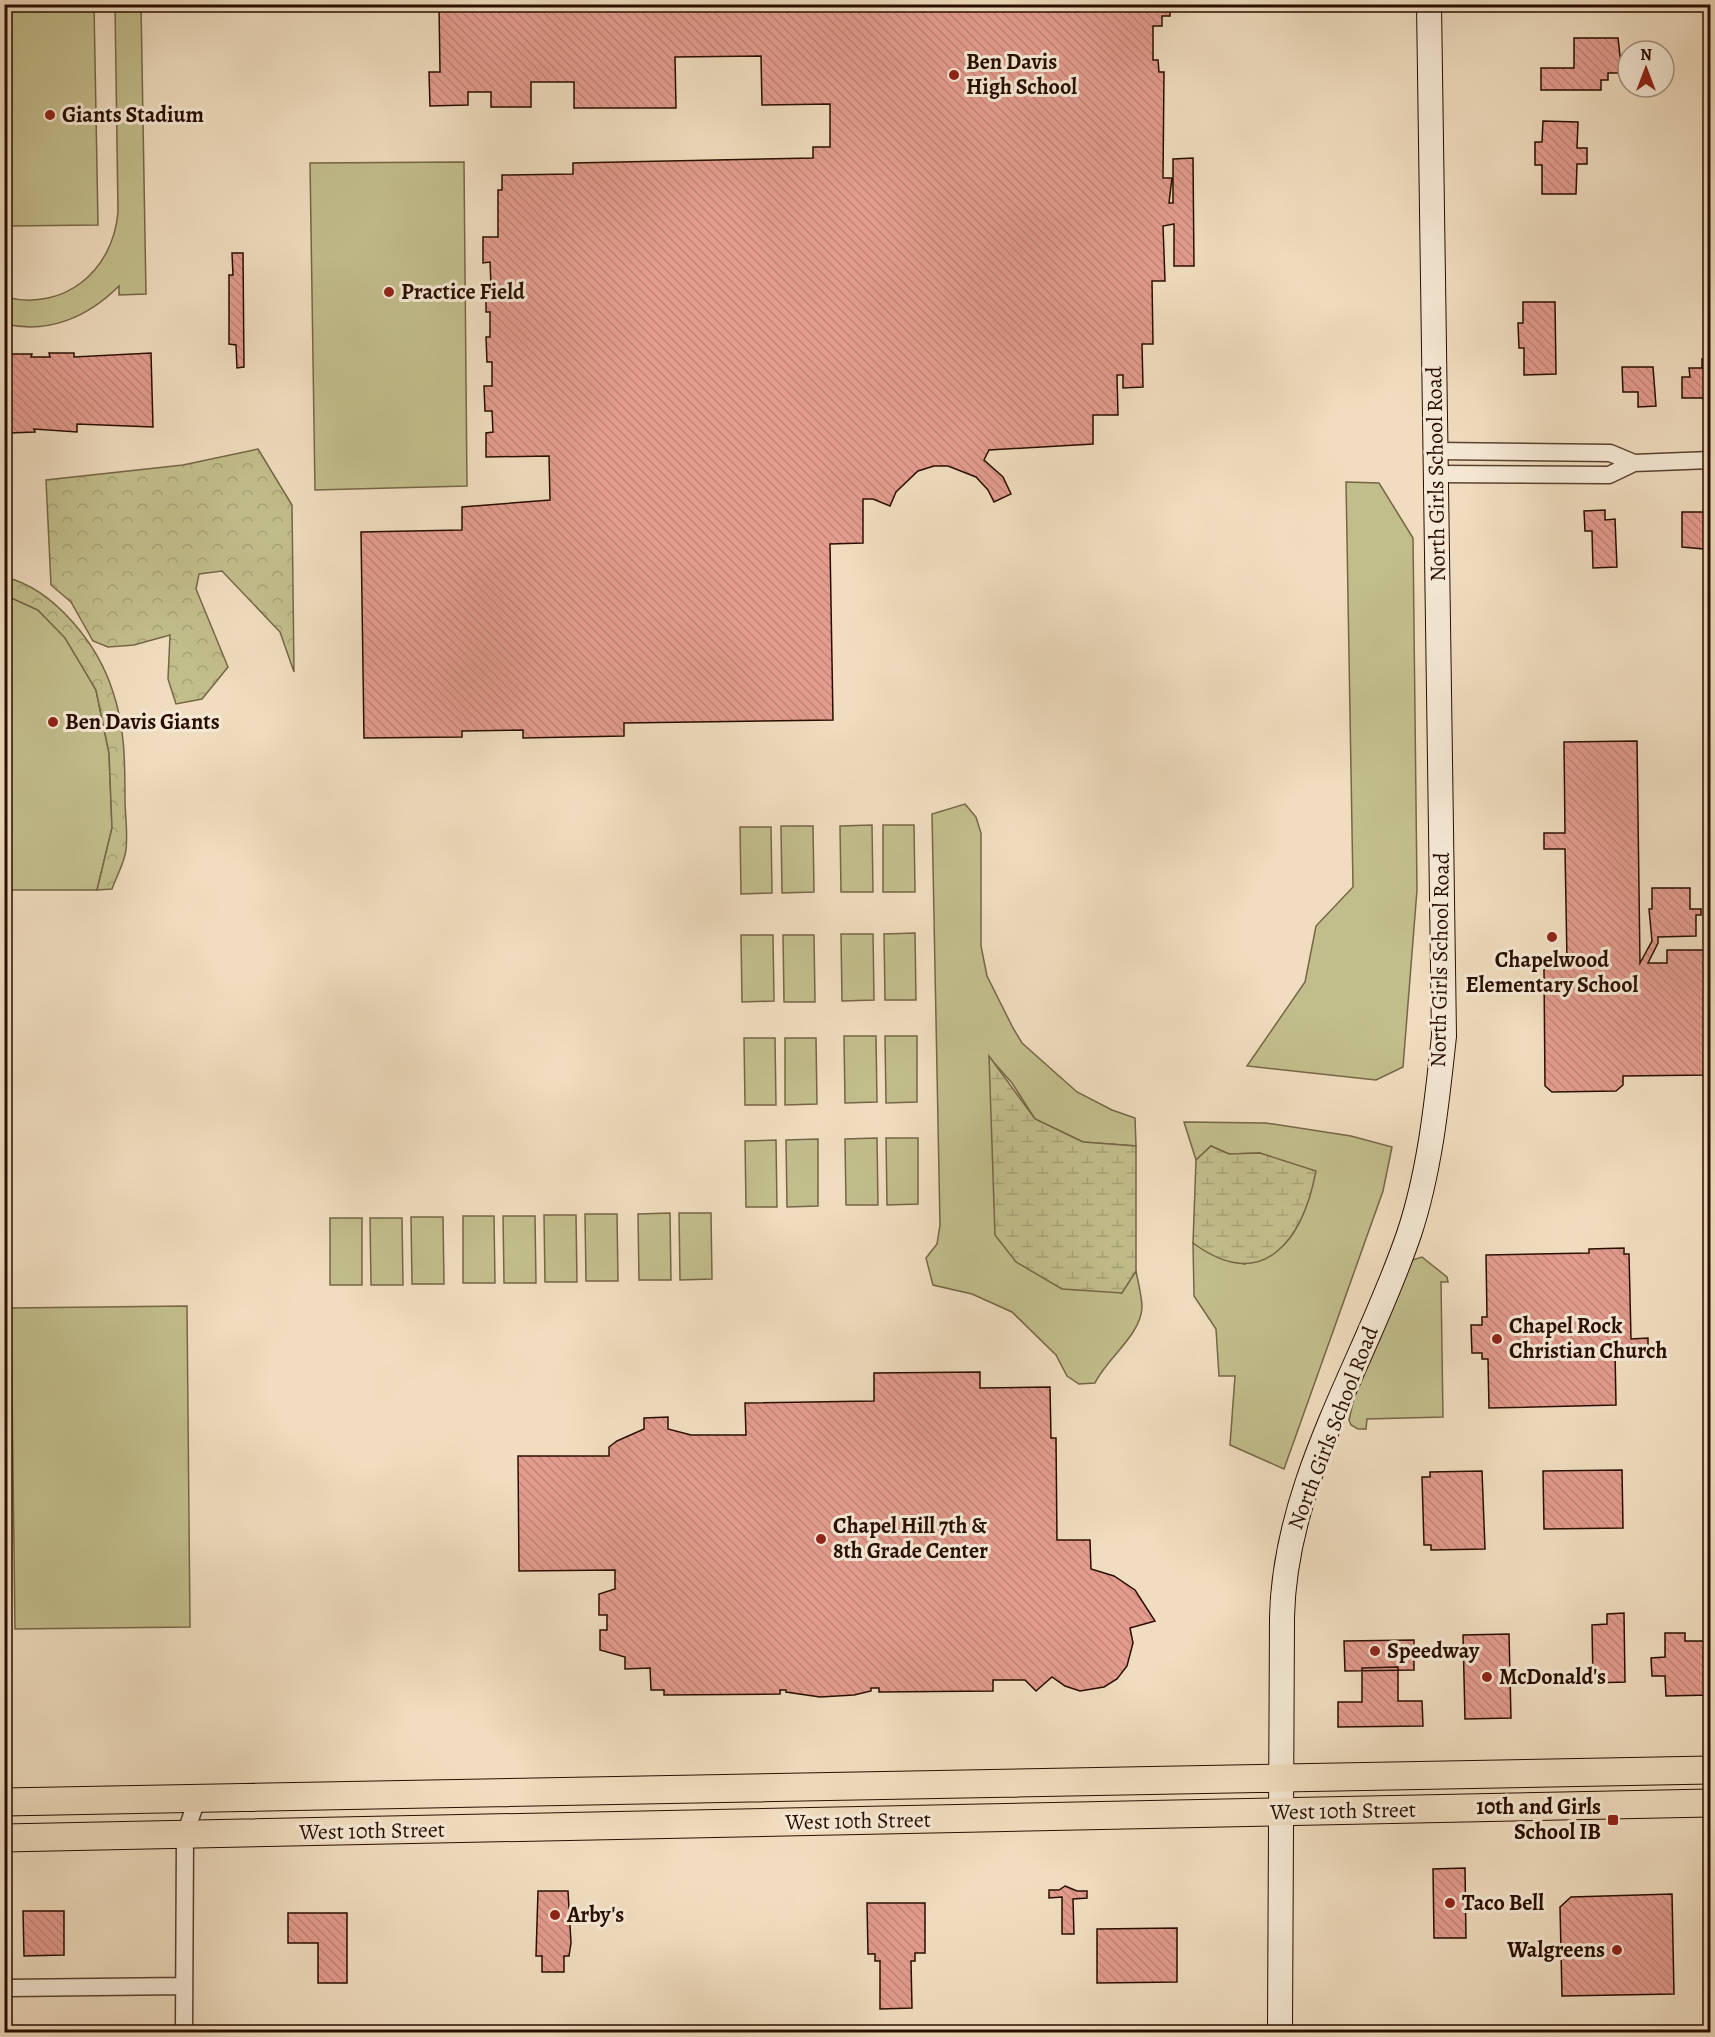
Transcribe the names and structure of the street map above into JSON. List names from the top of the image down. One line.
{"streets":{"main road":["North Girls School Road","West 10th Street"]},"crossings":[["North Girls School Road","West 10th Street"]],"places":{"other":["Ben Davis High School","Giants Stadium","Practice Field","Ben Davis Giants","Chapelwood Elementary School","Chapel Rock Christian Church","Chapel Hill 7th & 8th Grade Center","Speedway","McDonald's","Taco Bell","Arby's","Walgreens"],"transit":["10th and Girls School IB"]},"north":"top"}
